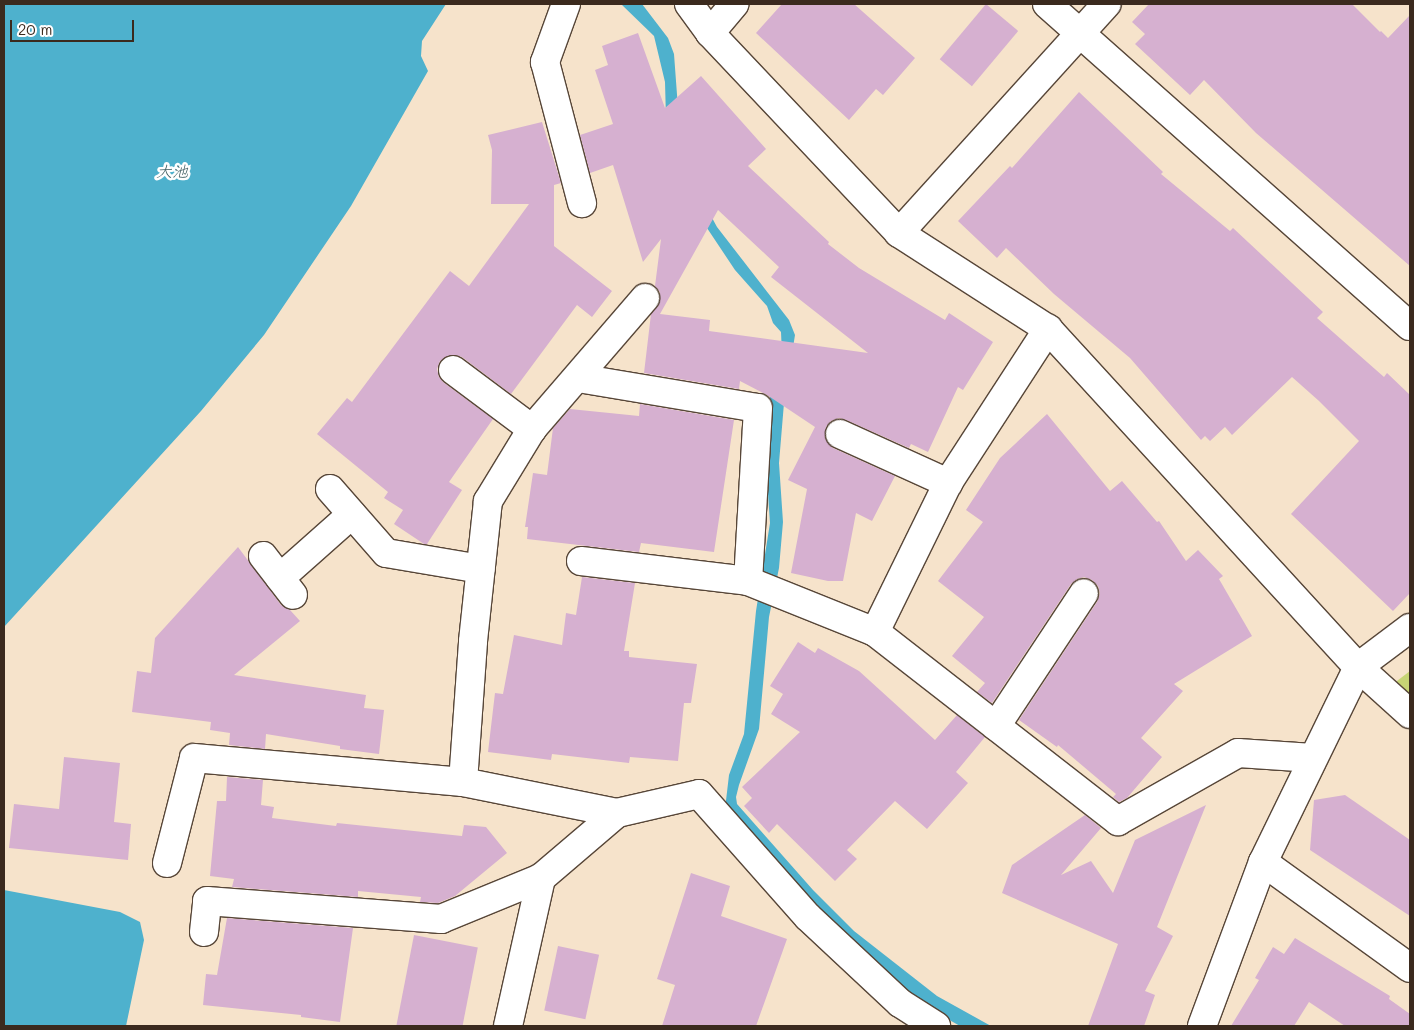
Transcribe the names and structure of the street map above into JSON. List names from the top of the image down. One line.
{"water":["大池"],"scale_bar":"20 m"}
